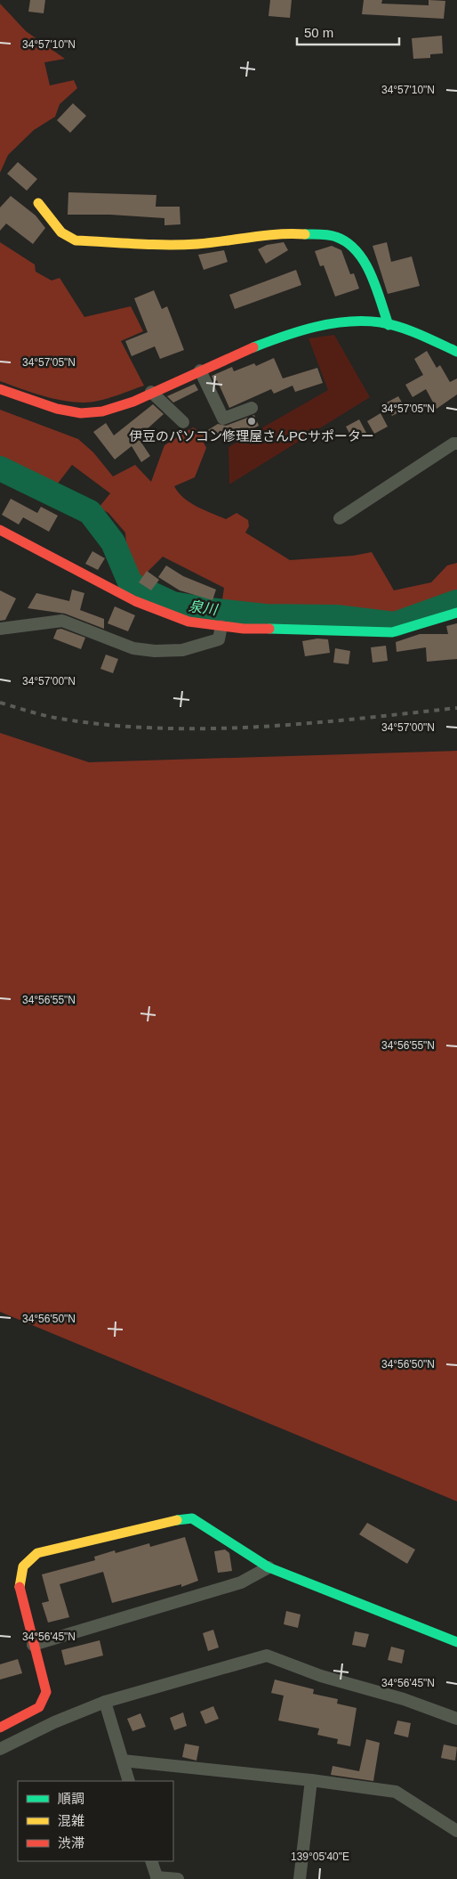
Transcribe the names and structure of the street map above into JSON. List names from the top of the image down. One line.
{"water":["泉川"],"places":["伊豆のパソコン修理屋さんPCサポーター"],"legend":["順調","混雑","渋滞"],"scale_bar":"50 m","coordinates":["34°57'10\"N","34°57'05\"N","34°57'00\"N","34°56'55\"N","34°56'50\"N","34°56'45\"N","139°05'40\"E"]}
